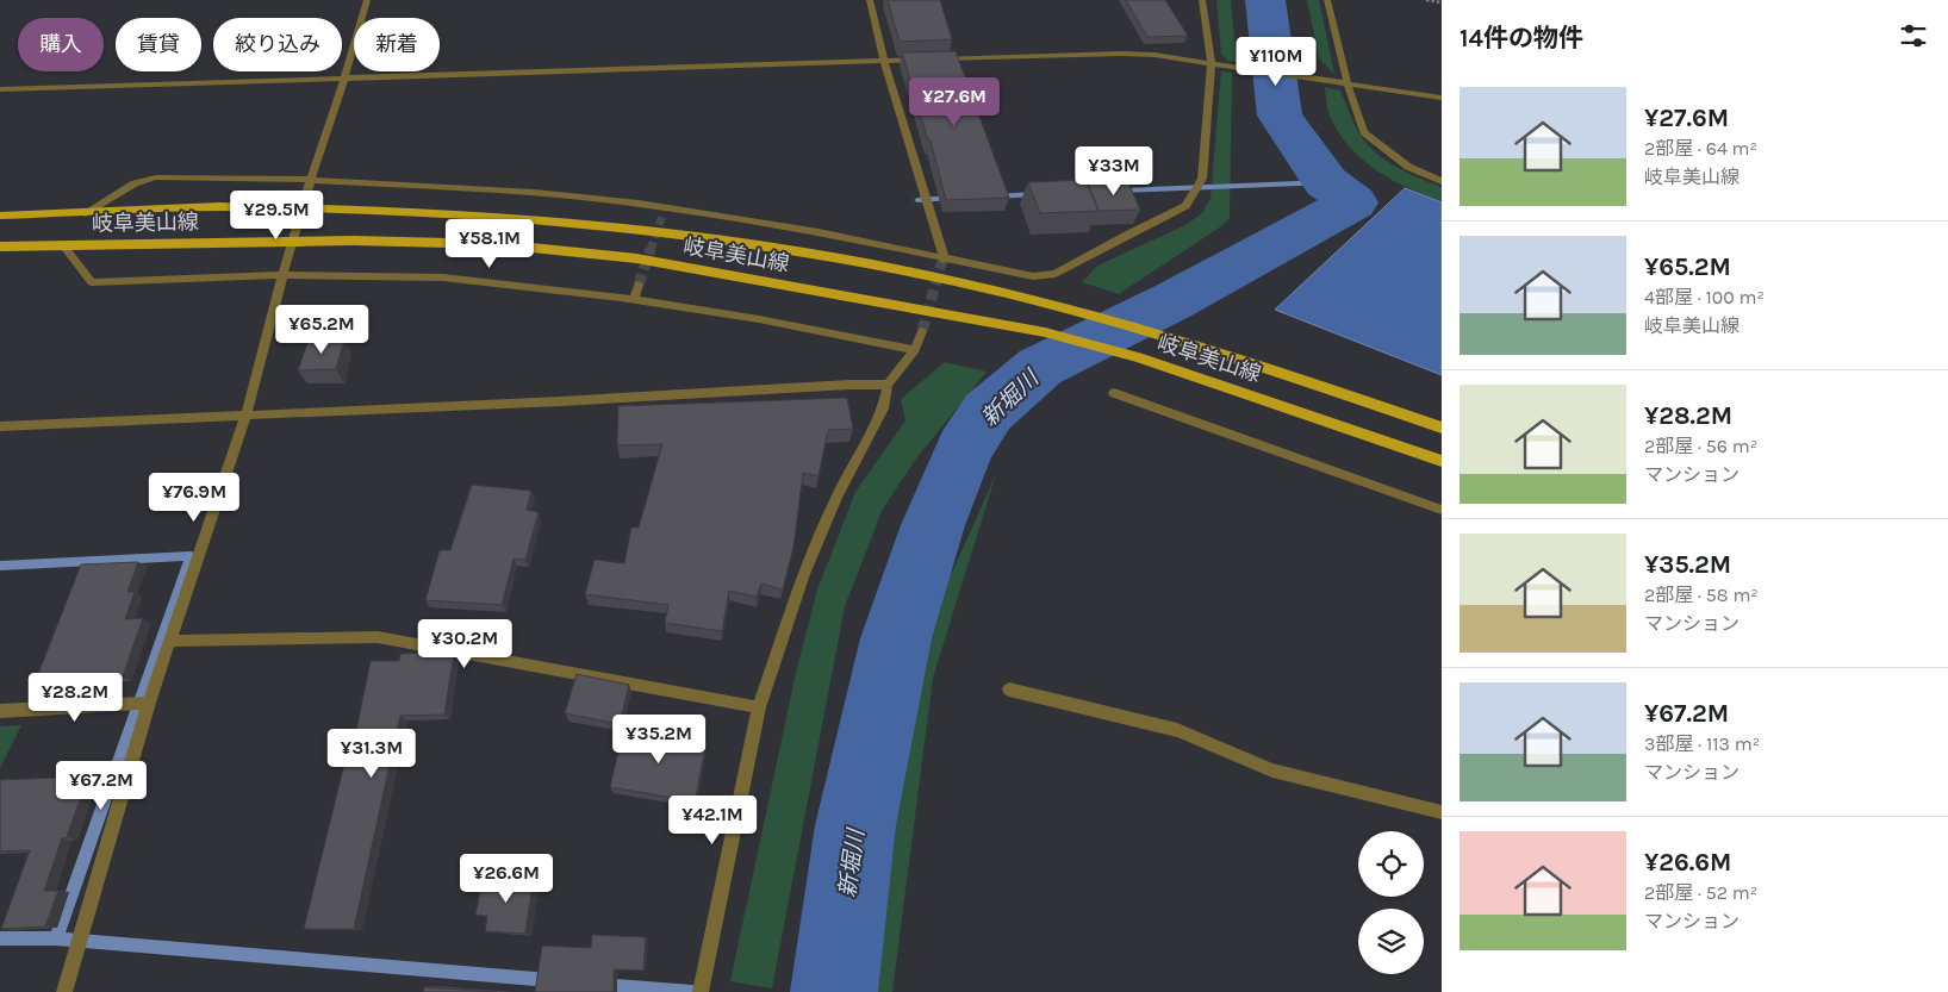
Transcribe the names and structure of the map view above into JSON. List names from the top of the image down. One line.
{"streets":{"main road":["岐阜美山線"]},"water":["新堀川"],"page":{"heading":"14件の物件","chip":["購入","賃貸","絞り込み","新着"],"price":["¥110M","¥27.6M","¥33M","¥29.5M","¥58.1M","¥65.2M","¥76.9M","¥30.2M","¥28.2M","¥35.2M","¥31.3M","¥67.2M","¥42.1M","¥26.6M"],"list":[{"name":"¥27.6M","note":"2部屋 · 64 m² · 岐阜美山線"},{"name":"¥65.2M","note":"4部屋 · 100 m² · 岐阜美山線"},{"name":"¥28.2M","note":"2部屋 · 56 m² · マンション"},{"name":"¥35.2M","note":"2部屋 · 58 m² · マンション"},{"name":"¥67.2M","note":"3部屋 · 113 m² · マンション"},{"name":"¥26.6M","note":"2部屋 · 52 m² · マンション"}]}}
